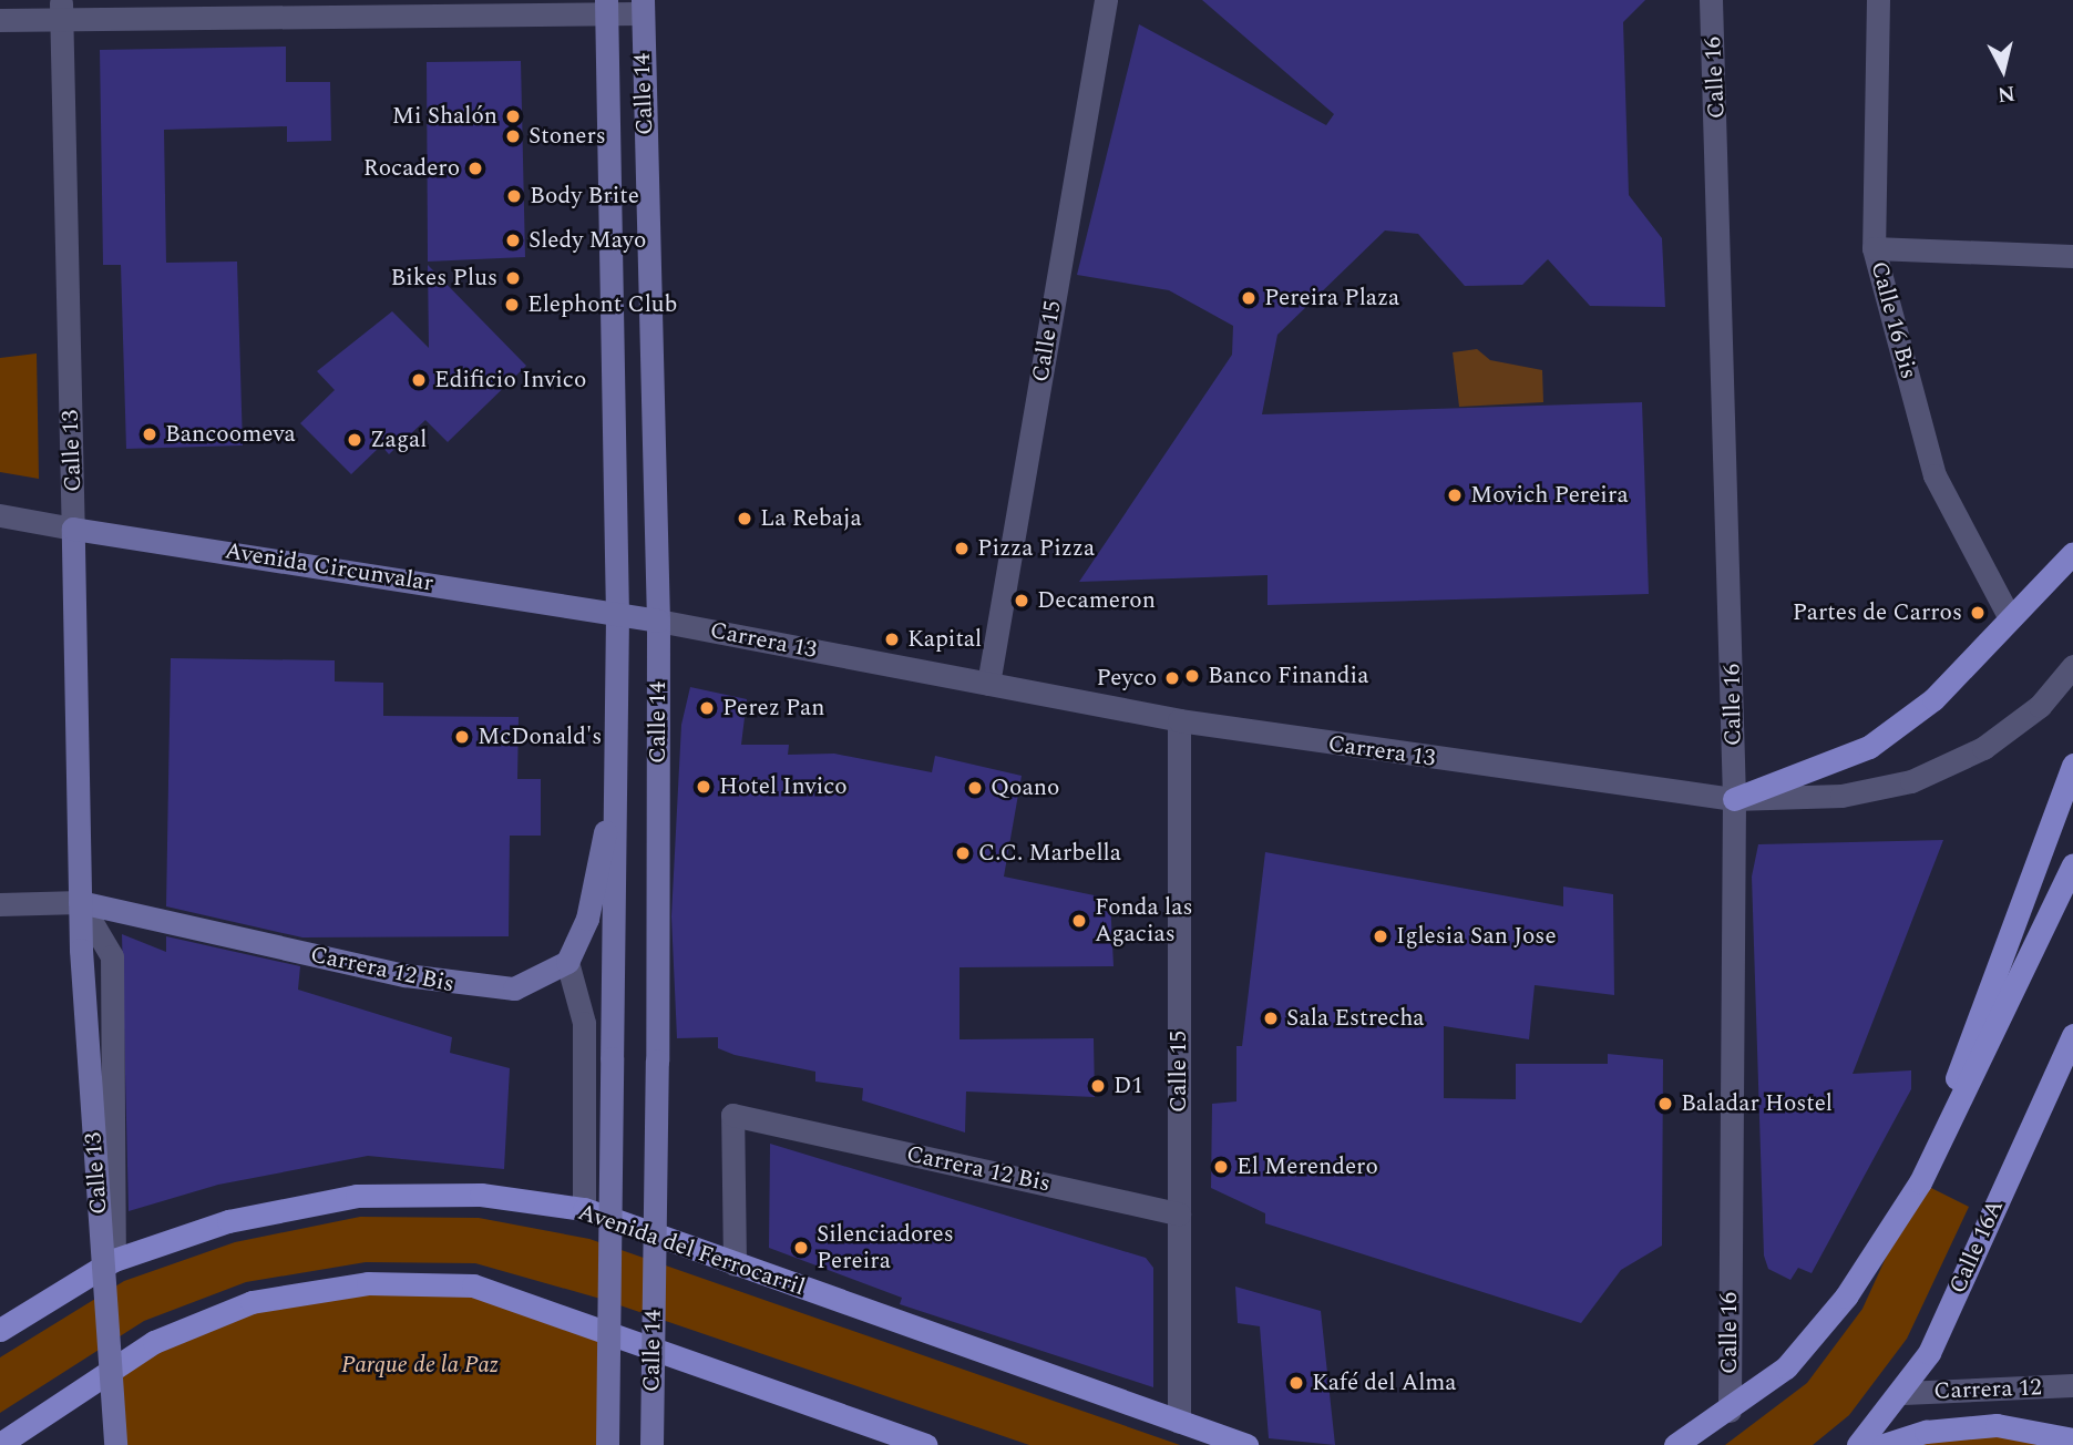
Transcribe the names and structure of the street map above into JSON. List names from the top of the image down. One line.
{"streets":{"main road":["Calle 14","Calle 13","Avenida Circunvalar","Carrera 12 Bis","Calle 16A","Avenida del Ferrocarril"],"street":["Calle 16","Calle 16 Bis","Calle 15","Carrera 13","Carrera 12"]},"crossings":[["Calle 16","Carrera 13"],["Calle 14","Avenida Circunvalar"],["Calle 14","Carrera 13"],["Calle 15","Carrera 13"],["Calle 15","Carrera 12 Bis"],["Calle 15","Avenida del Ferrocarril"],["Calle 13","Avenida Circunvalar"],["Calle 13","Carrera 12 Bis"],["Calle 13","Avenida del Ferrocarril"],["Avenida Circunvalar","Carrera 13"],["Carrera 12 Bis","Avenida del Ferrocarril"],["Calle 16A","Carrera 12"]],"parks":["Parque de la Paz"],"places":["Mi Shalón","Stoners","Rocadero","Body Brite","Sledy Mayo","Bikes Plus","Pereira Plaza","Elephont Club","Edificio Invico","Bancoomeva","Zagal","Movich Pereira","La Rebaja","Pizza Pizza","Decameron","Partes de Carros","Kapital","Banco Finandia","Peyco","Perez Pan","McDonald's","Hotel Invico","Qoano","C.C. Marbella","Fonda las Agacias","Iglesia San Jose","Sala Estrecha","D1","Baladar Hostel","El Merendero","Silenciadores Pereira","Kafé del Alma"],"north":"bottom"}
